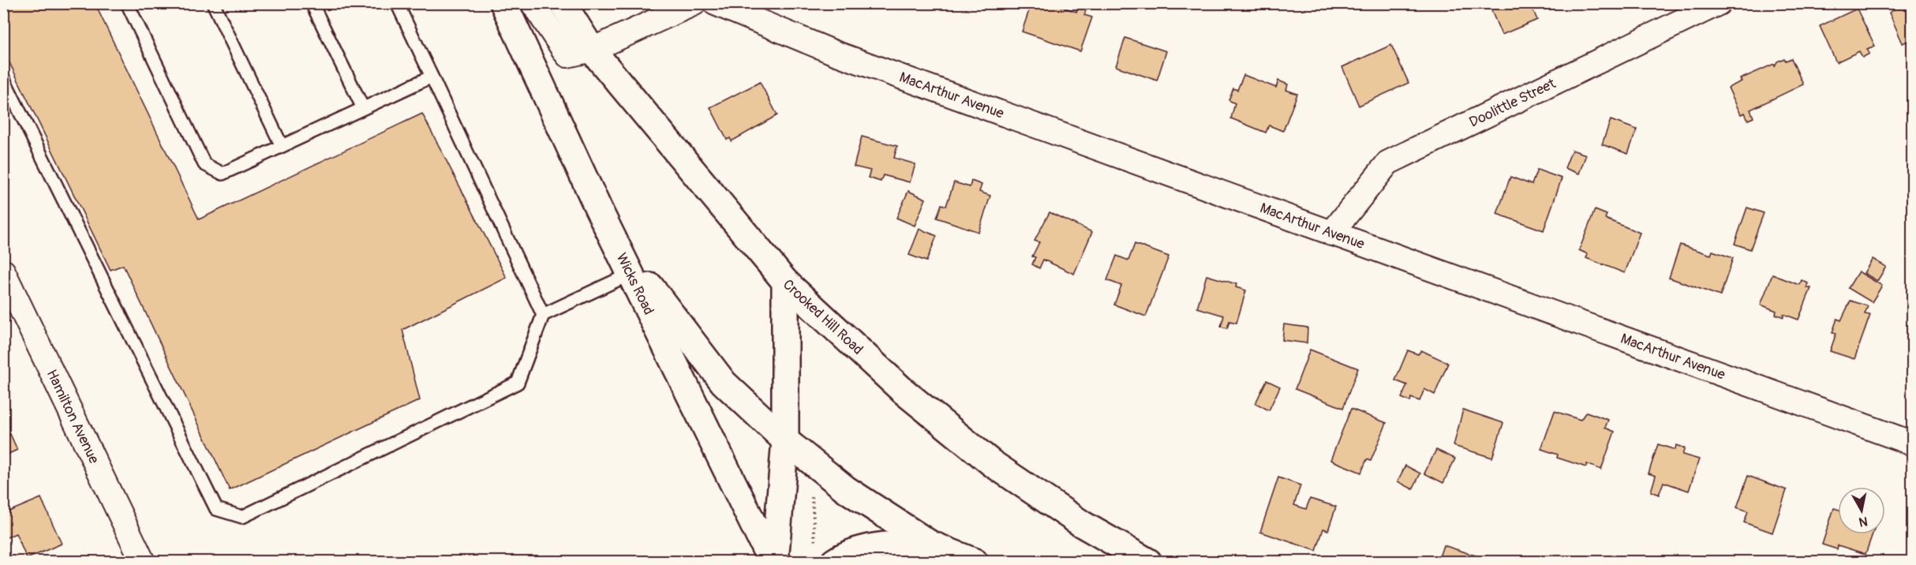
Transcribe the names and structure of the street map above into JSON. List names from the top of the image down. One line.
{"streets":{"main road":["Wicks Road","Crooked Hill Road"],"street":["MacArthur Avenue","Doolittle Street","Hamilton Avenue"]},"crossings":[["MacArthur Avenue","Doolittle Street"],["Wicks Road","Crooked Hill Road"]],"north":"bottom"}
